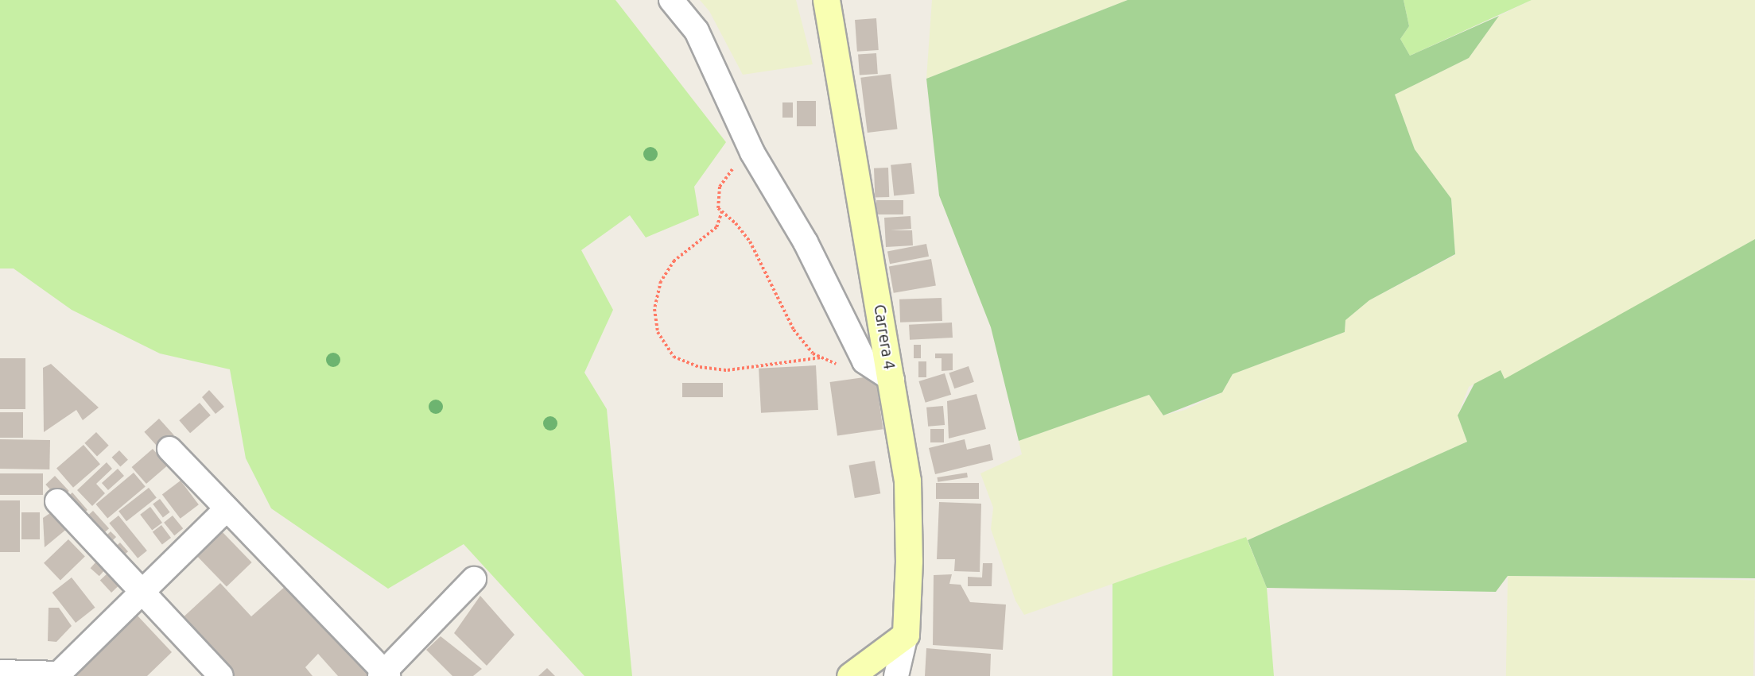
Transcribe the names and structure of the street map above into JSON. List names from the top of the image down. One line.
{"streets":{"main road":["Carrera 4"]}}
